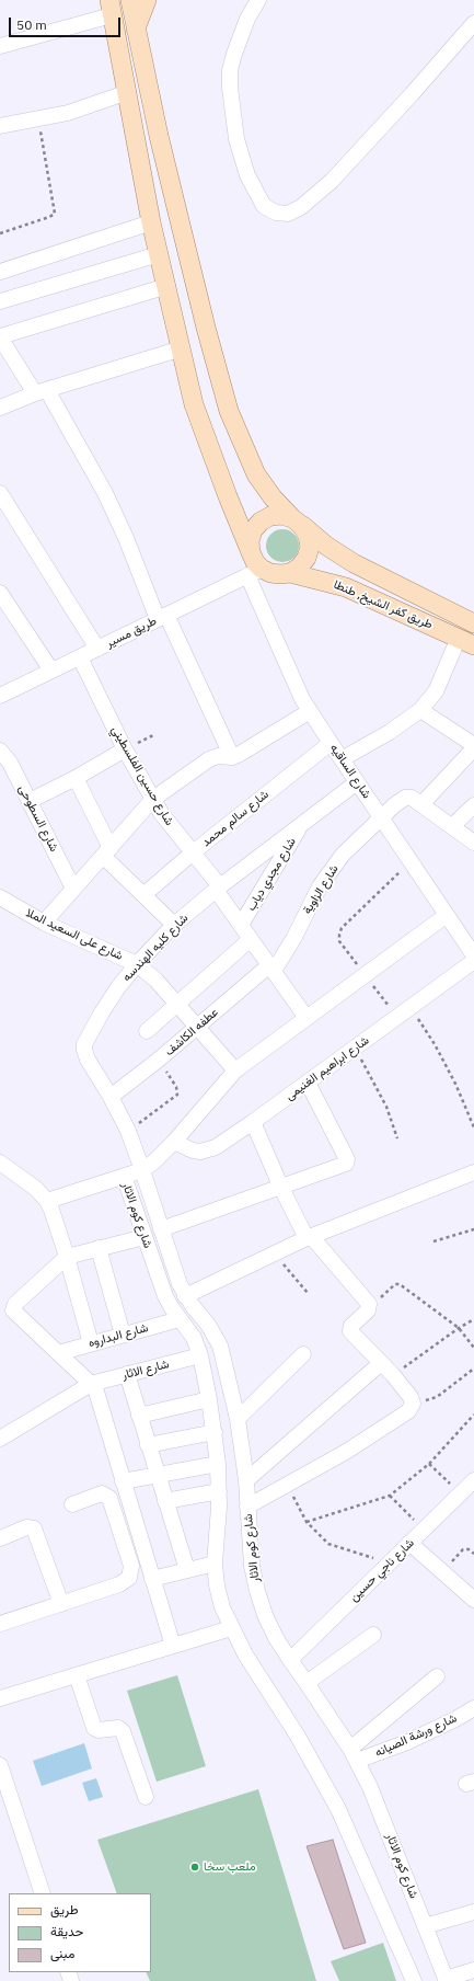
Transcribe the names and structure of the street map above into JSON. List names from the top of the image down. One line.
{"streets":{"main road":["طريق كفر الشيخ, طنطا"],"street":["طريق مسير","شارع الساقيه","شارع حسين الفلسطيني","شارع السطوحى","شارع سالم محمد","شارع مجدي دياب","شارع الزاوية","شارع على السعيد الملا","شارع كليه الهندسه","عطفه الكاشف","شارع ابراهيم الغنيمى","شارع كوم الاثار","شارع البداروه","شارع الاثار","شارع ناجي حسين","شارع ورشة الصيانه"]},"crossings":[["طريق كفر الشيخ, طنطا","طريق مسير"],["طريق كفر الشيخ, طنطا","شارع الساقيه"],["طريق مسير","شارع الساقيه"],["طريق مسير","شارع حسين الفلسطيني"],["شارع الساقيه","شارع سالم محمد"],["شارع الساقيه","شارع الزاوية"],["شارع الساقيه","شارع كليه الهندسه"],["شارع حسين الفلسطيني","شارع سالم محمد"],["شارع حسين الفلسطيني","شارع مجدي دياب"],["شارع حسين الفلسطيني","شارع الزاوية"],["شارع حسين الفلسطيني","شارع كليه الهندسه"],["شارع حسين الفلسطيني","عطفه الكاشف"],["شارع مجدي دياب","شارع كليه الهندسه"],["شارع الزاوية","عطفه الكاشف"],["شارع على السعيد الملا","شارع كليه الهندسه"],["شارع على السعيد الملا","عطفه الكاشف"],["شارع كليه الهندسه","عطفه الكاشف"],["شارع كليه الهندسه","شارع كوم الاثار"],["شارع كوم الاثار","شارع البداروه"],["شارع كوم الاثار","شارع الاثار"],["شارع كوم الاثار","شارع ناجي حسين"],["شارع كوم الاثار","شارع ورشة الصيانه"]],"places":["ملعب سخا"],"legend":["طريق","حديقة","مبنى"],"scale_bar":"50 m"}
